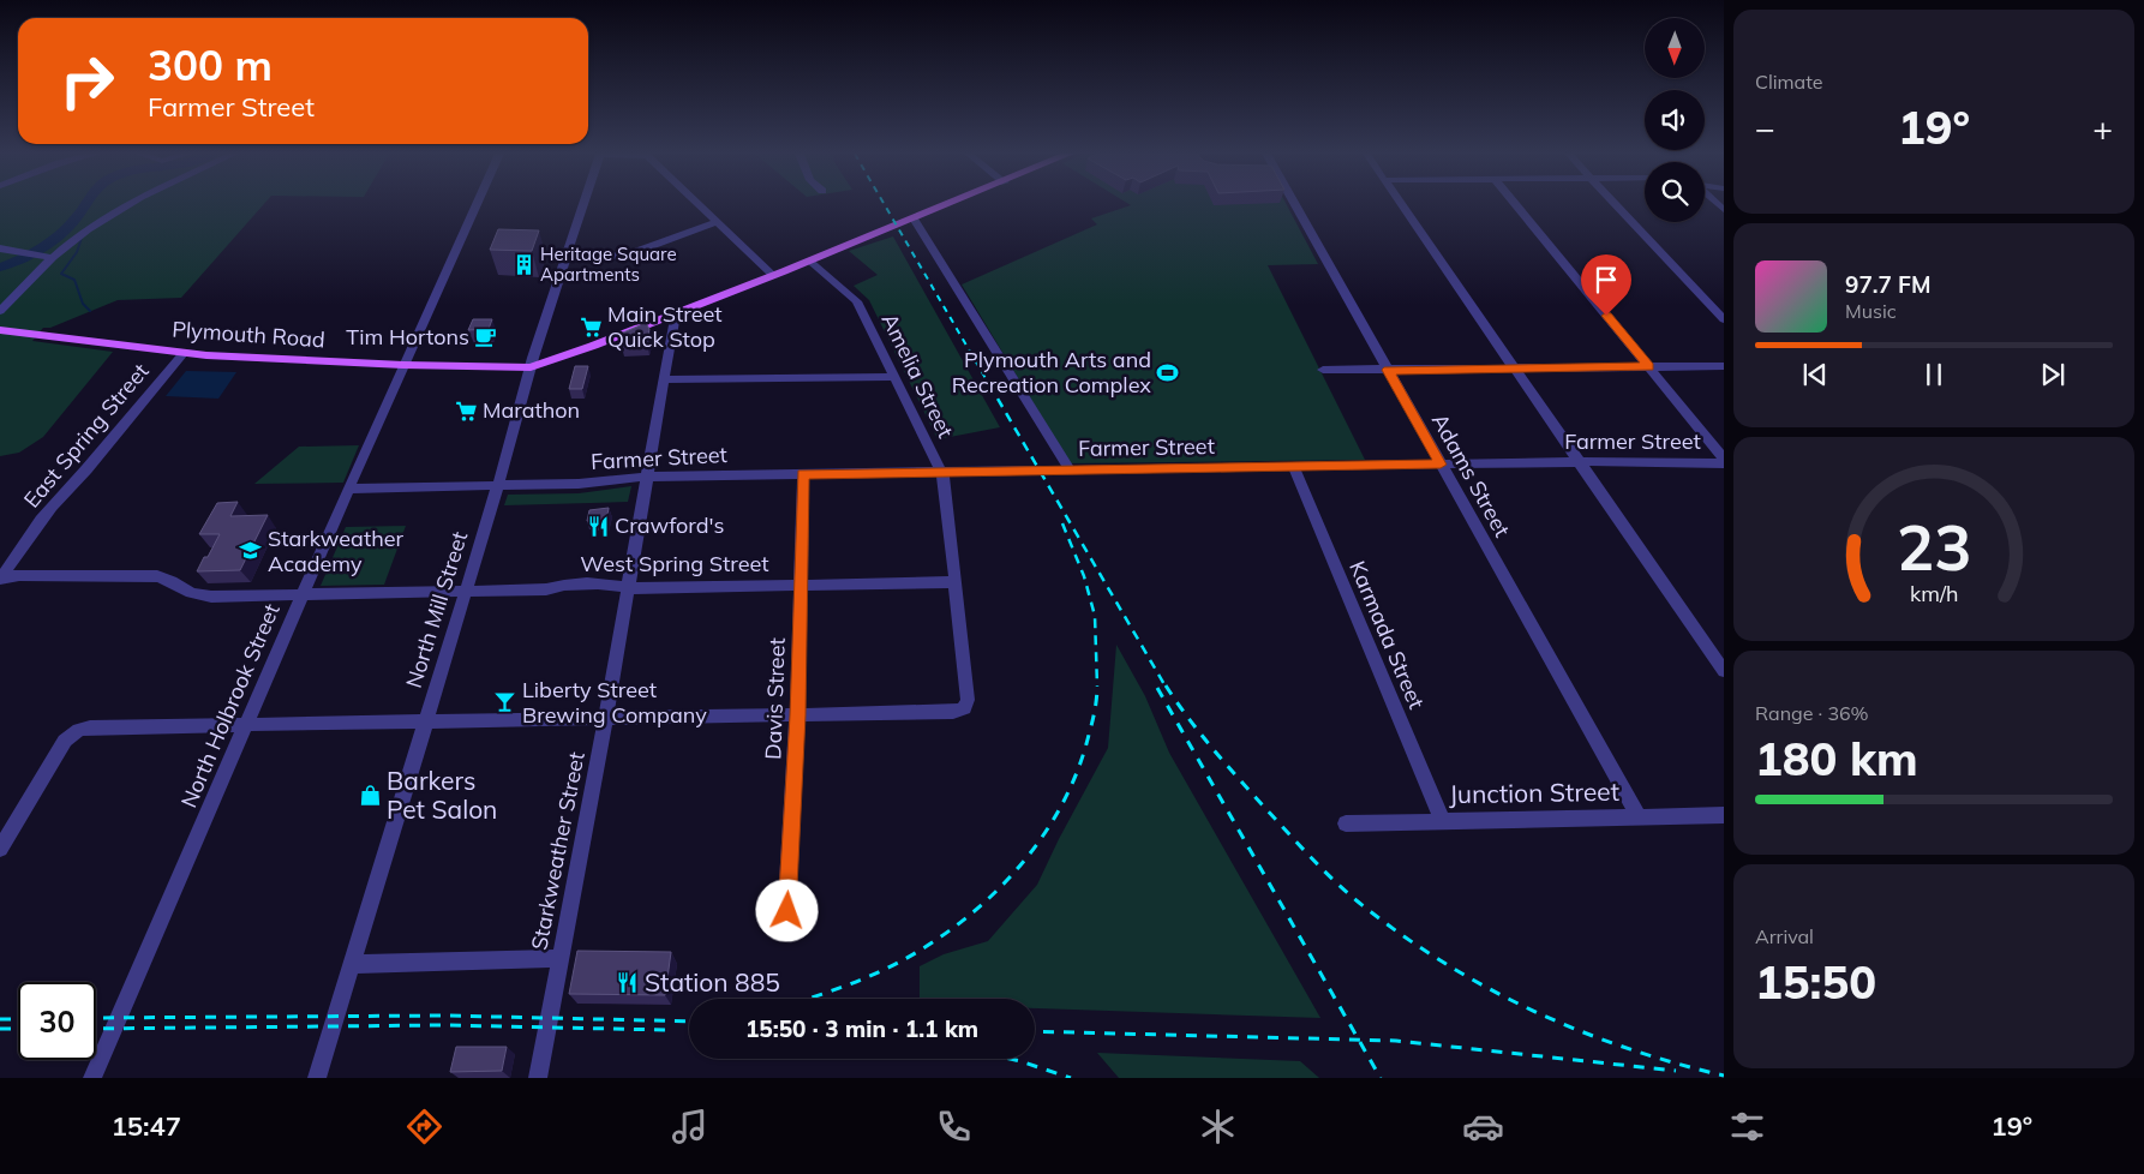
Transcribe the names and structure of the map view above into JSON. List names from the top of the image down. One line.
{"streets":{"main road":["Plymouth Road"],"street":["Amelia Street","East Spring Street","Farmer Street","Adams Street","West Spring Street","North Mill Street","Karmada Street","Davis Street","North Holbrook Street","Junction Street","Starkweather Street"]},"crossings":[["Plymouth Road","Amelia Street"],["Plymouth Road","East Spring Street"],["Plymouth Road","North Mill Street"],["Plymouth Road","North Holbrook Street"],["Plymouth Road","Starkweather Street"],["Amelia Street","Farmer Street"],["Amelia Street","West Spring Street"],["Amelia Street","Davis Street"],["East Spring Street","West Spring Street"],["East Spring Street","North Mill Street"],["East Spring Street","North Holbrook Street"],["Farmer Street","Adams Street"],["Farmer Street","North Mill Street"],["Farmer Street","Karmada Street"],["Farmer Street","Davis Street"],["Farmer Street","North Holbrook Street"],["Farmer Street","Starkweather Street"],["Adams Street","Junction Street"],["West Spring Street","North Mill Street"],["West Spring Street","Davis Street"],["West Spring Street","Starkweather Street"],["Karmada Street","Junction Street"]],"places":{"building":["Heritage Square Apartments"],"supermarket":["Main Street Quick Stop","Marathon"],"cafe":["Tim Hortons"],"sports":["Plymouth Arts and Recreation Complex"],"restaurant":["Crawford's","Station 885"],"school or university":["Starkweather Academy"],"bar":["Liberty Street Brewing Company"],"shop":["Barkers Pet Salon"]},"north":"bottom","page":{"tile":["Climate",["Range · 36%","180 km"],["Arrival","15:50"]],"turn":["300 m","Farmer Street"],"heat":["−","19°","+"],"song":["97.7 FM","Music"],"limit":"30","trip":"15:50 · 3 min · 1.1 km","tabs":["15:47","19°"],"gauge":["23","km/h"]}}
